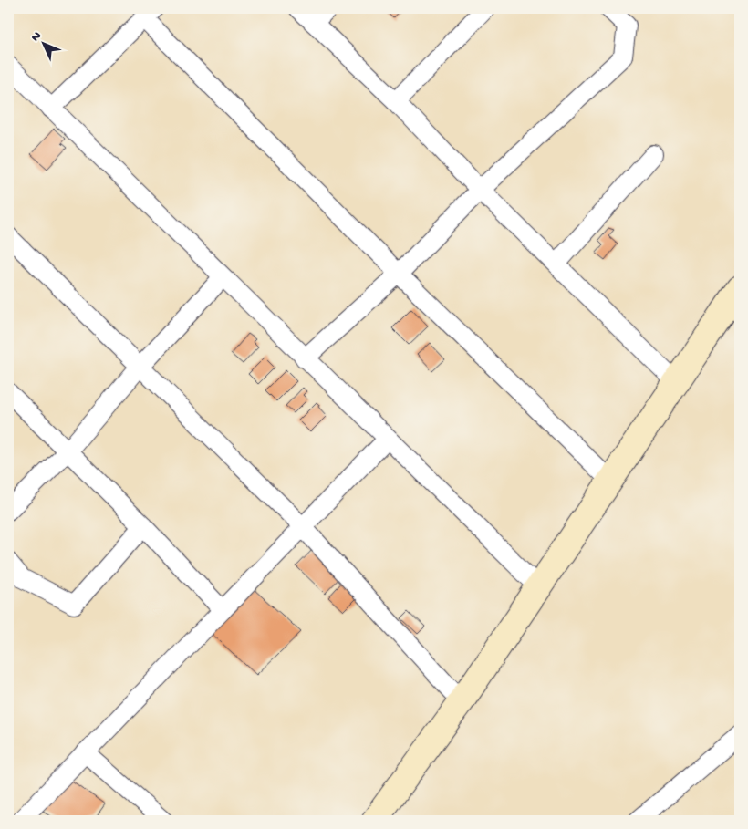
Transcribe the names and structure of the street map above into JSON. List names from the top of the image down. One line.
{"north":"top left"}
